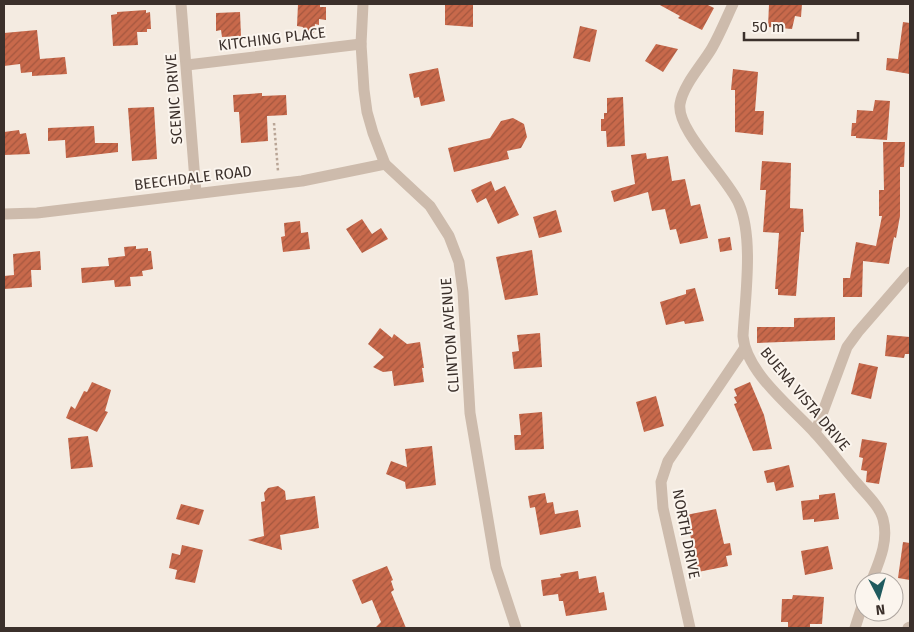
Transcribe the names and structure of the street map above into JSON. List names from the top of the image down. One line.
{"streets":{"street":["KITCHING PLACE","SCENIC DRIVE","BEECHDALE ROAD","CLINTON AVENUE","BUENA VISTA DRIVE","NORTH DRIVE"]},"crossings":[["KITCHING PLACE","SCENIC DRIVE"],["KITCHING PLACE","CLINTON AVENUE"],["SCENIC DRIVE","BEECHDALE ROAD"],["BEECHDALE ROAD","CLINTON AVENUE"],["BUENA VISTA DRIVE","NORTH DRIVE"]],"scale_bar":"50 m","north":"bottom"}
